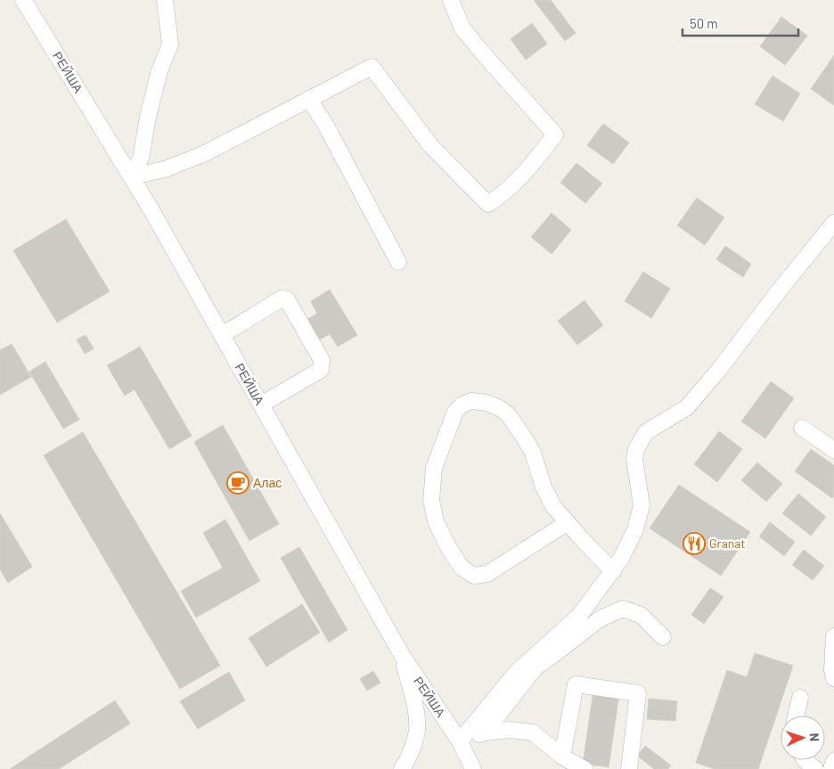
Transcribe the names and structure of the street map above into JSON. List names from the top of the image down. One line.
{"streets":{"street":["РЕЙША"]},"places":{"cafe":["Алас"],"restaurant":["Granat"]},"scale_bar":"50 m","north":"right"}
